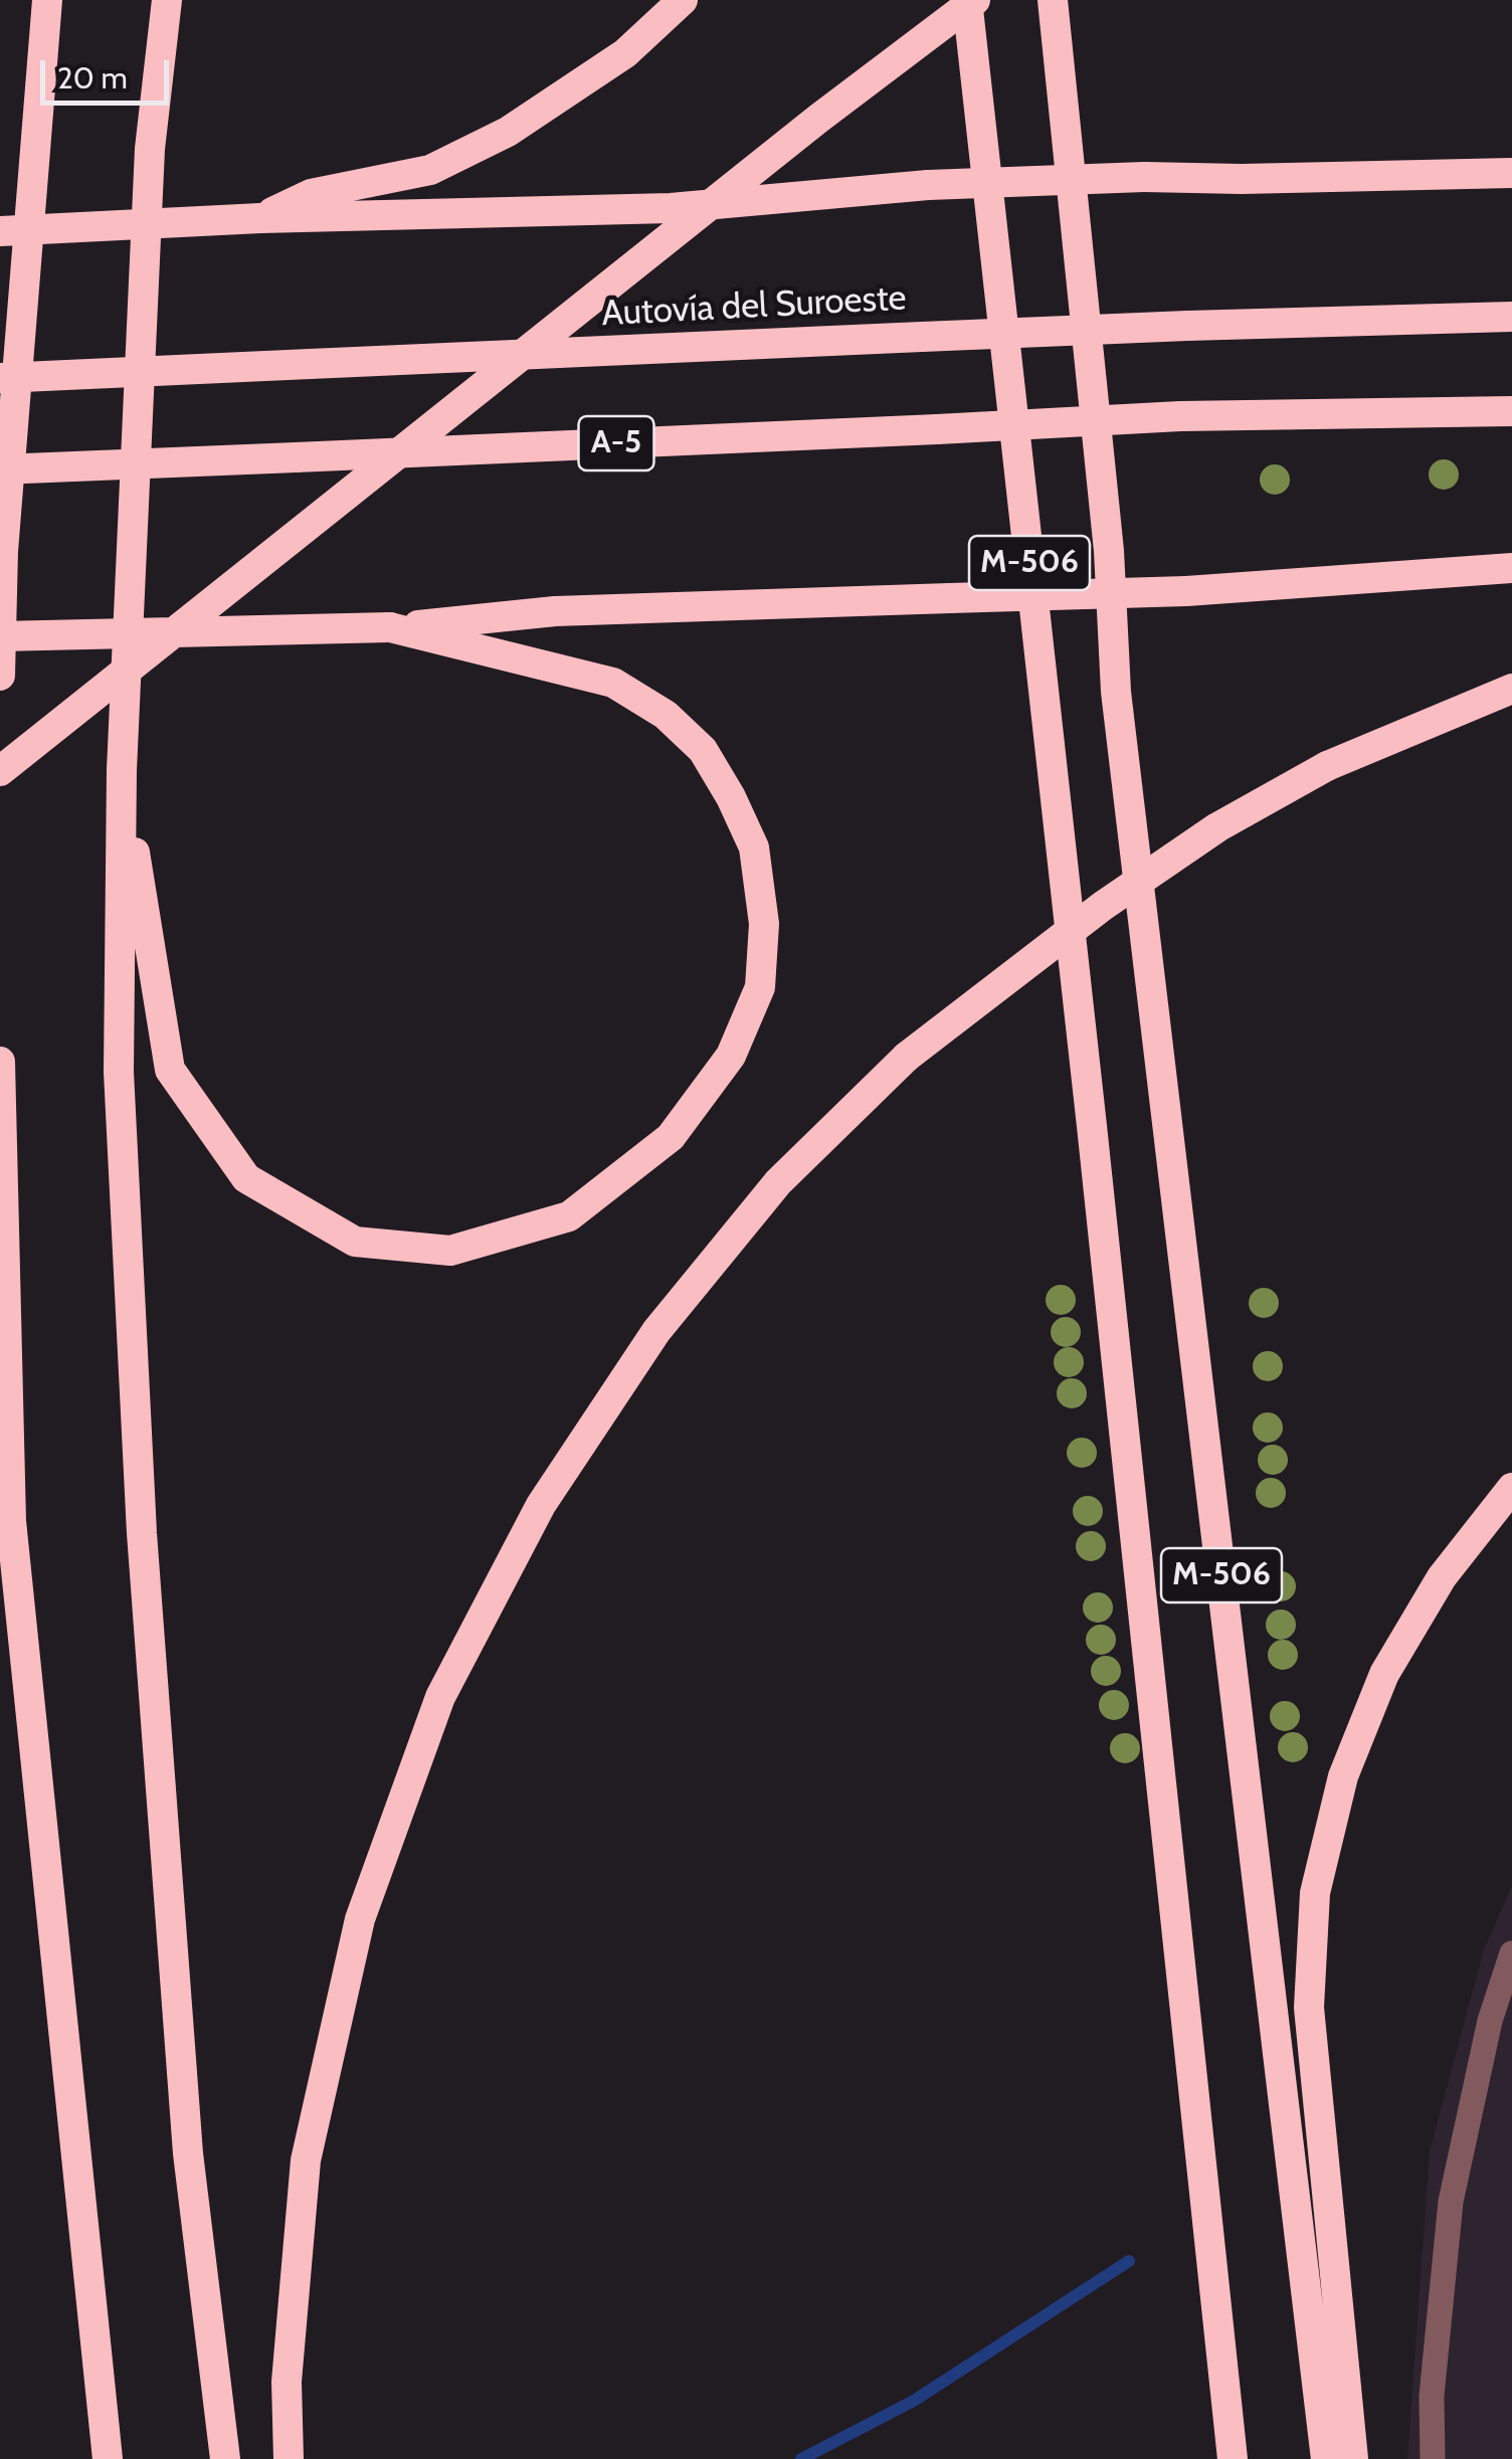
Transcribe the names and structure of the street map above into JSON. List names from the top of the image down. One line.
{"streets":{"highway":["Autovía del Suroeste","A-5","M-506"]},"scale_bar":"20 m"}
